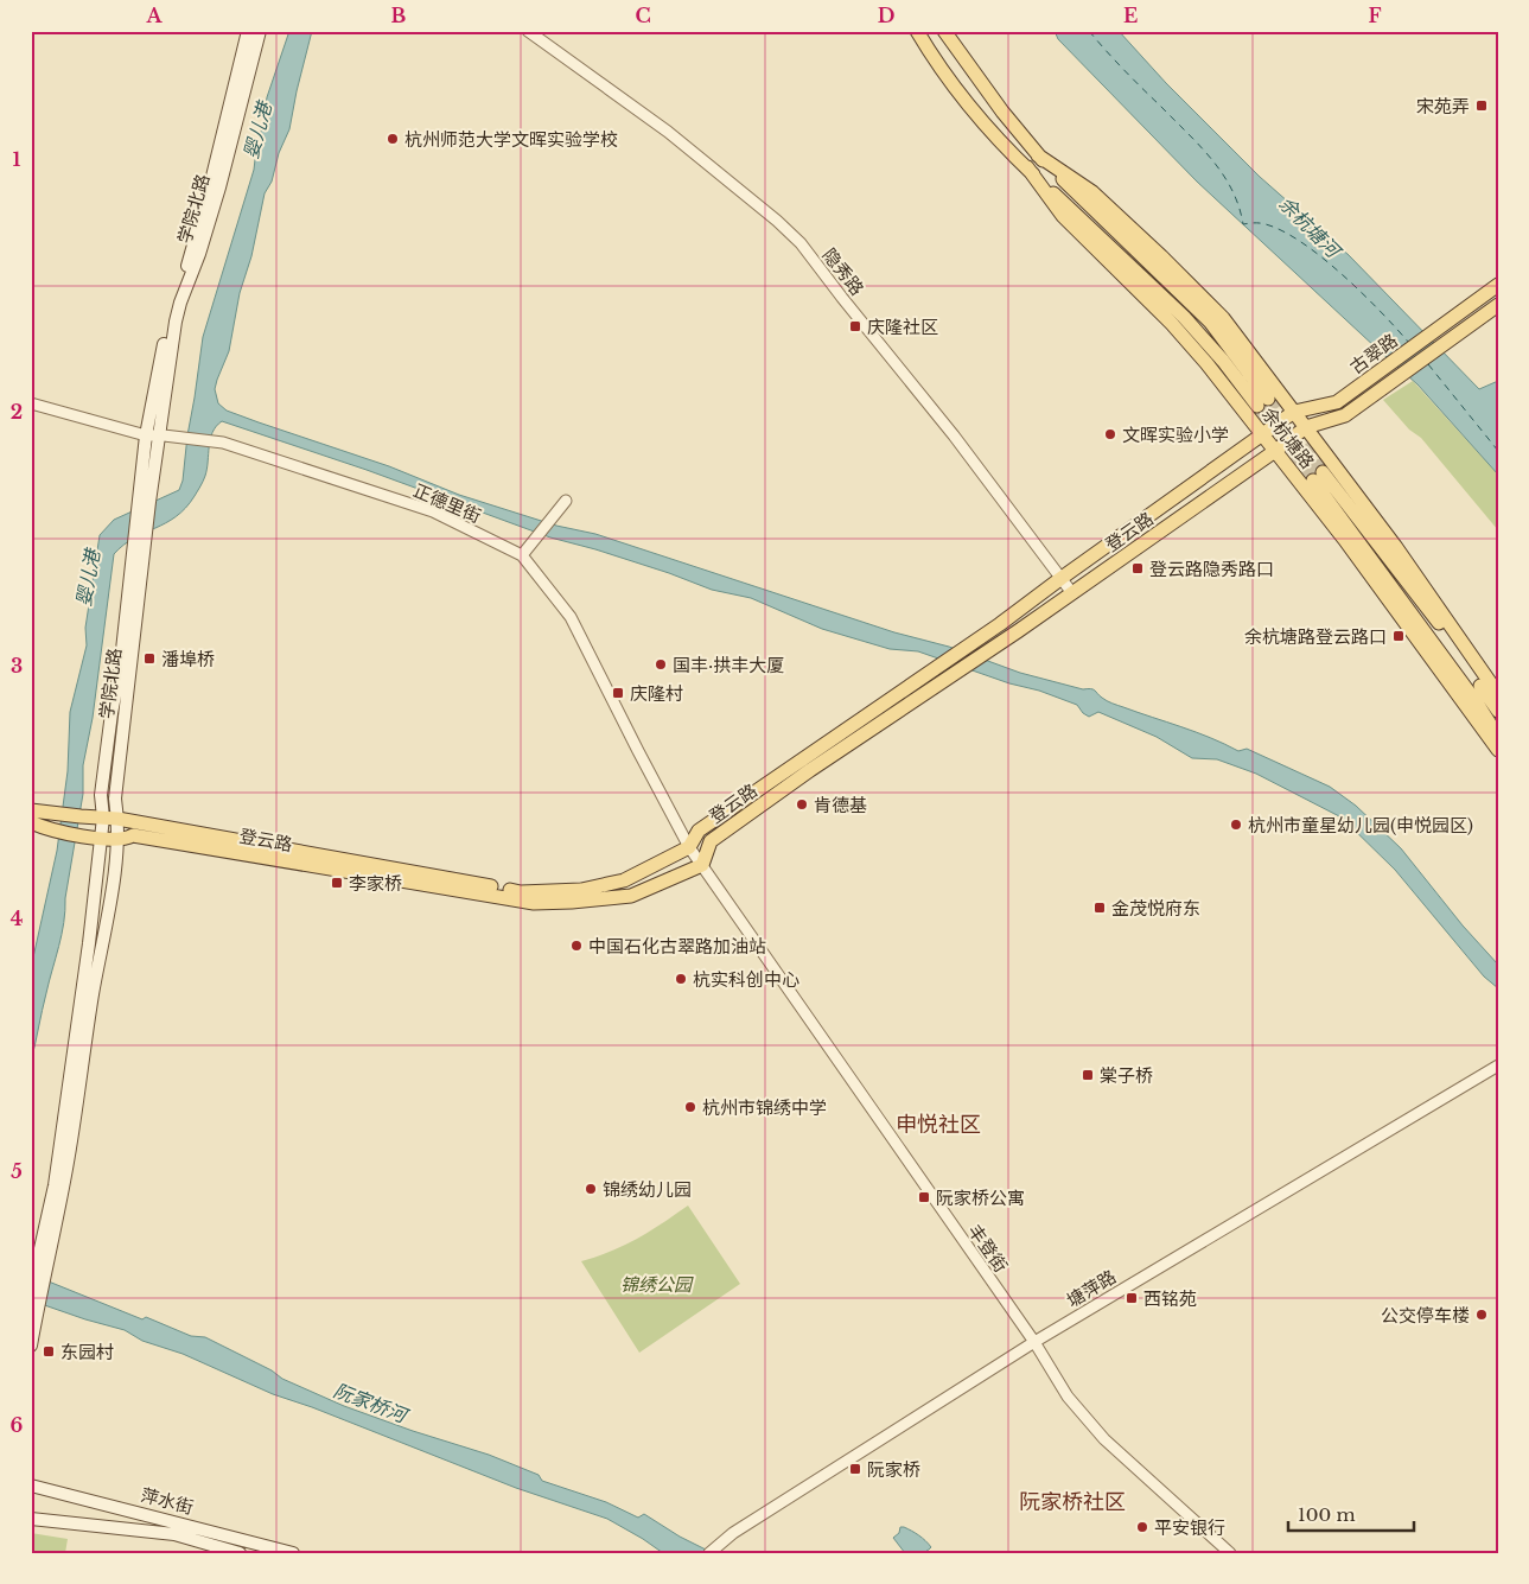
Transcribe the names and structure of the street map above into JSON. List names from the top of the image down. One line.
{"streets":{"main road":["学院北路","古翠路","余杭塘路","登云路","萍水街"],"street":["隐秀路","正德里街","丰登街","塘萍路"]},"crossings":[["学院北路","正德里街"],["学院北路","登云路"],["隐秀路","登云路"],["古翠路","余杭塘路"],["古翠路","登云路"],["余杭塘路","登云路"],["正德里街","登云路"],["正德里街","丰登街"],["登云路","丰登街"],["丰登街","塘萍路"]],"districts":["申悦社区","阮家桥社区"],"water":["婴儿港","余杭塘河","阮家桥河"],"parks":["锦绣公园"],"places":{"transit":["宋苑弄","庆隆社区","登云路隐秀路口","余杭塘路登云路口","潘埠桥","庆隆村","李家桥","金茂悦府东","棠子桥","阮家桥公寓","西铭苑","东园村","阮家桥"],"other":["杭州师范大学文晖实验学校","文晖实验小学","国丰·拱丰大厦","肯德基","杭州市童星幼儿园(申悦园区)","中国石化古翠路加油站","杭实科创中心","杭州市锦绣中学","锦绣幼儿园","公交停车楼","平安银行"]},"scale_bar":"100 m","grid":{"columns":["A","B","C","D","E","F"],"rows":["1","2","3","4","5","6"]}}
